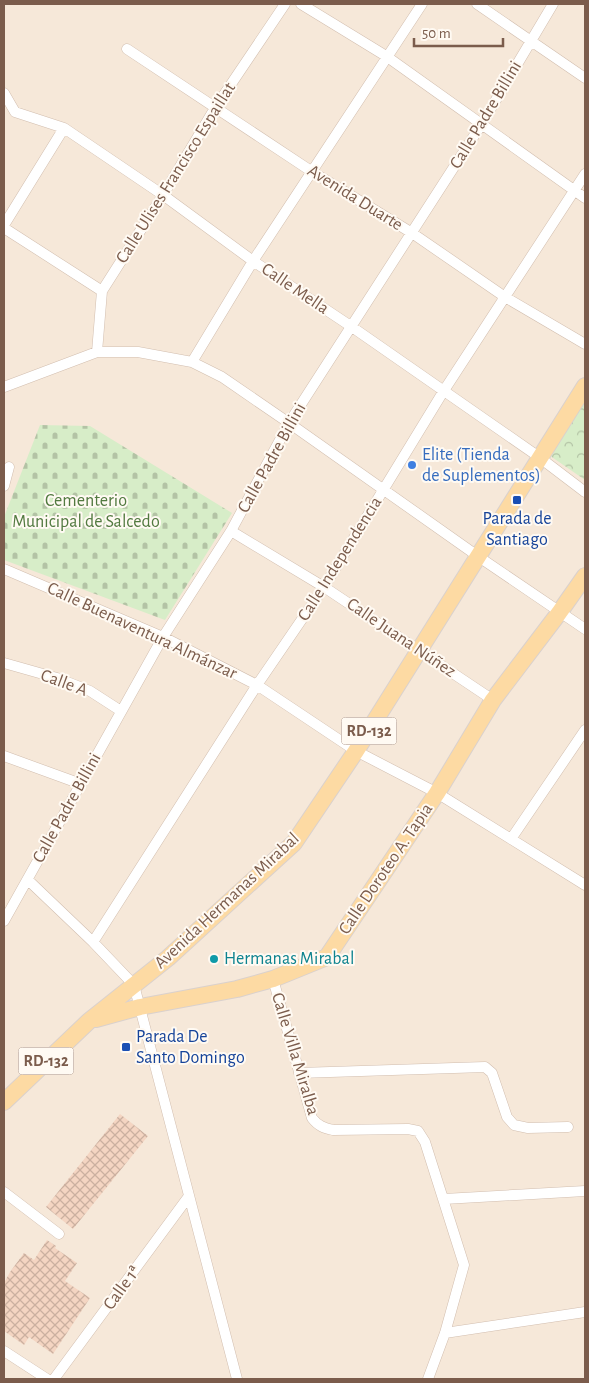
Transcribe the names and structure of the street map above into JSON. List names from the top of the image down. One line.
{"streets":{"main road":["RD-132","Calle Doroteo A. Tapia","Avenida Hermanas Mirabal"],"street":["Calle Padre Billini","Calle Ulises Francisco Espaillat","Avenida Duarte","Calle Mella","Calle Independencia","Calle Buenaventura Almánzar","Calle Juana Núñez","Calle A","Calle Villa Miralba","Calle 1ª"]},"crossings":[["Calle Padre Billini","Avenida Duarte"],["Calle Padre Billini","Calle Mella"],["Calle Padre Billini","Calle Buenaventura Almánzar"],["Calle Padre Billini","Calle Juana Núñez"],["Calle Padre Billini","Calle A"],["Calle Ulises Francisco Espaillat","Avenida Duarte"],["Calle Ulises Francisco Espaillat","Calle Mella"],["Avenida Duarte","Calle Independencia"],["Calle Mella","Calle Independencia"],["Calle Mella","Avenida Hermanas Mirabal"],["Calle Independencia","Calle Buenaventura Almánzar"],["Calle Independencia","Calle Juana Núñez"],["Calle Buenaventura Almánzar","Calle Doroteo A. Tapia"],["Calle Buenaventura Almánzar","Avenida Hermanas Mirabal"],["Calle Juana Núñez","Calle Doroteo A. Tapia"],["Calle Juana Núñez","Avenida Hermanas Mirabal"],["Calle Doroteo A. Tapia","Avenida Hermanas Mirabal"],["Calle Doroteo A. Tapia","Calle Villa Miralba"]],"parks":["Cementerio Municipal de Salcedo"],"places":{"other":["Elite (Tienda de Suplementos)","Hermanas Mirabal"],"transit":["Parada de Santiago","Parada De Santo Domingo"]},"scale_bar":"50 m"}
